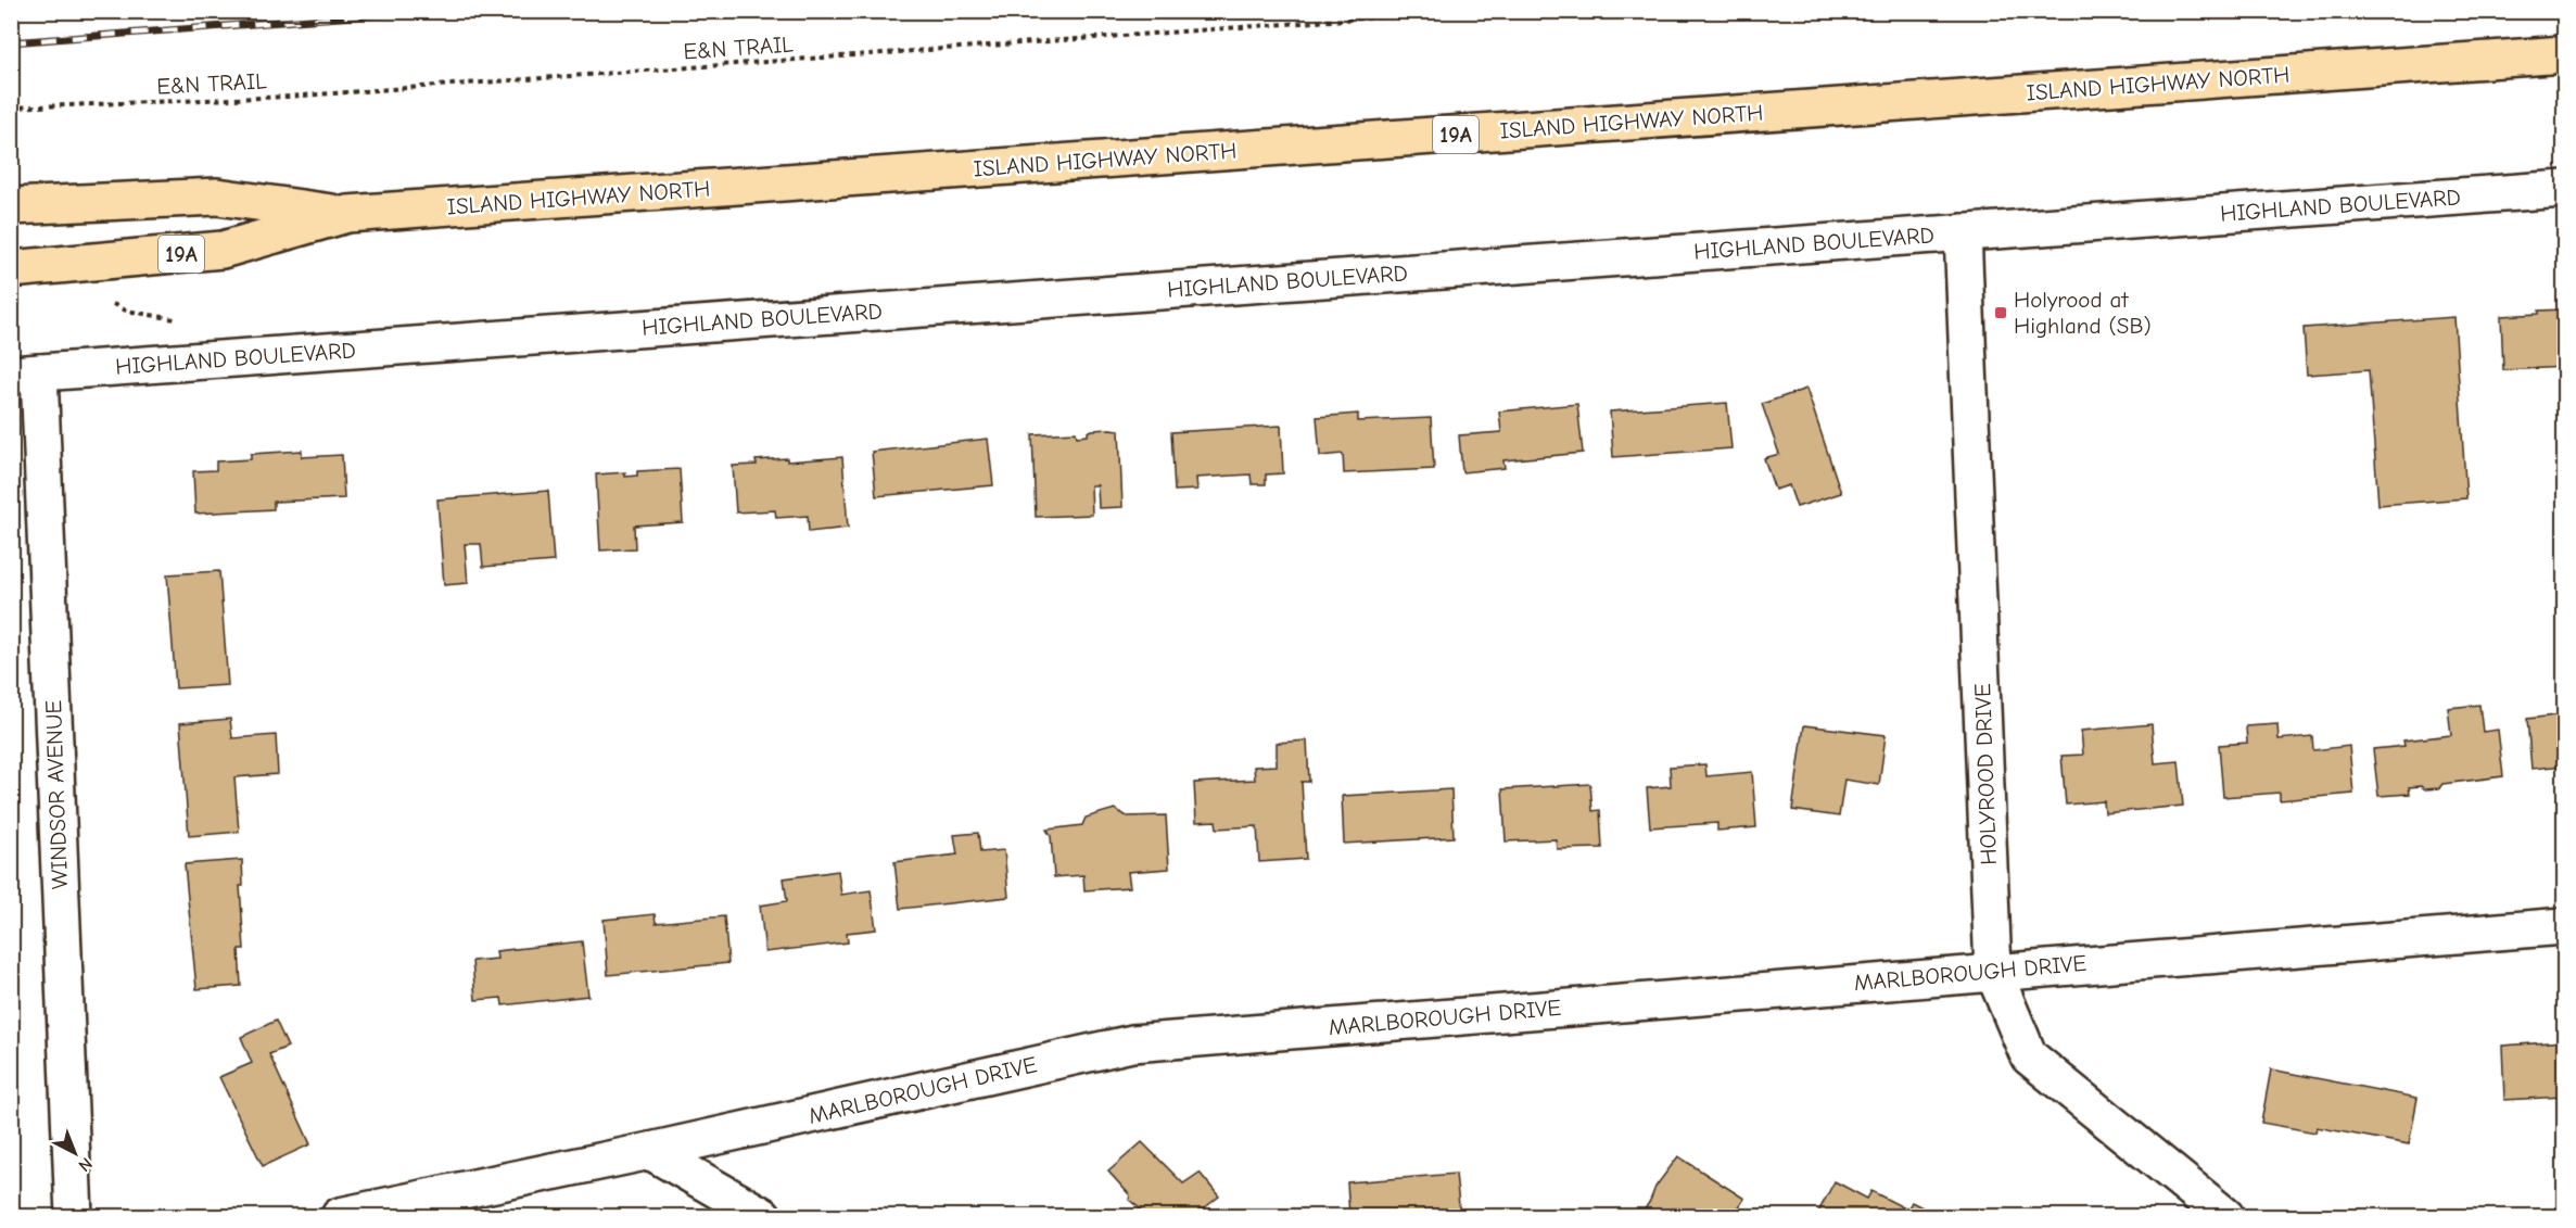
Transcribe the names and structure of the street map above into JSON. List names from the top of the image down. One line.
{"streets":{"main road":["ISLAND HIGHWAY NORTH","19A"],"street":["HIGHLAND BOULEVARD","HOLYROOD DRIVE","WINDSOR AVENUE","MARLBOROUGH DRIVE"],"path":["E&N TRAIL"]},"crossings":[["HIGHLAND BOULEVARD","HOLYROOD DRIVE"],["HIGHLAND BOULEVARD","WINDSOR AVENUE"],["HOLYROOD DRIVE","MARLBOROUGH DRIVE"]],"places":{"transit":["Holyrood at Highland (SB)"]},"north":"bottom right"}
